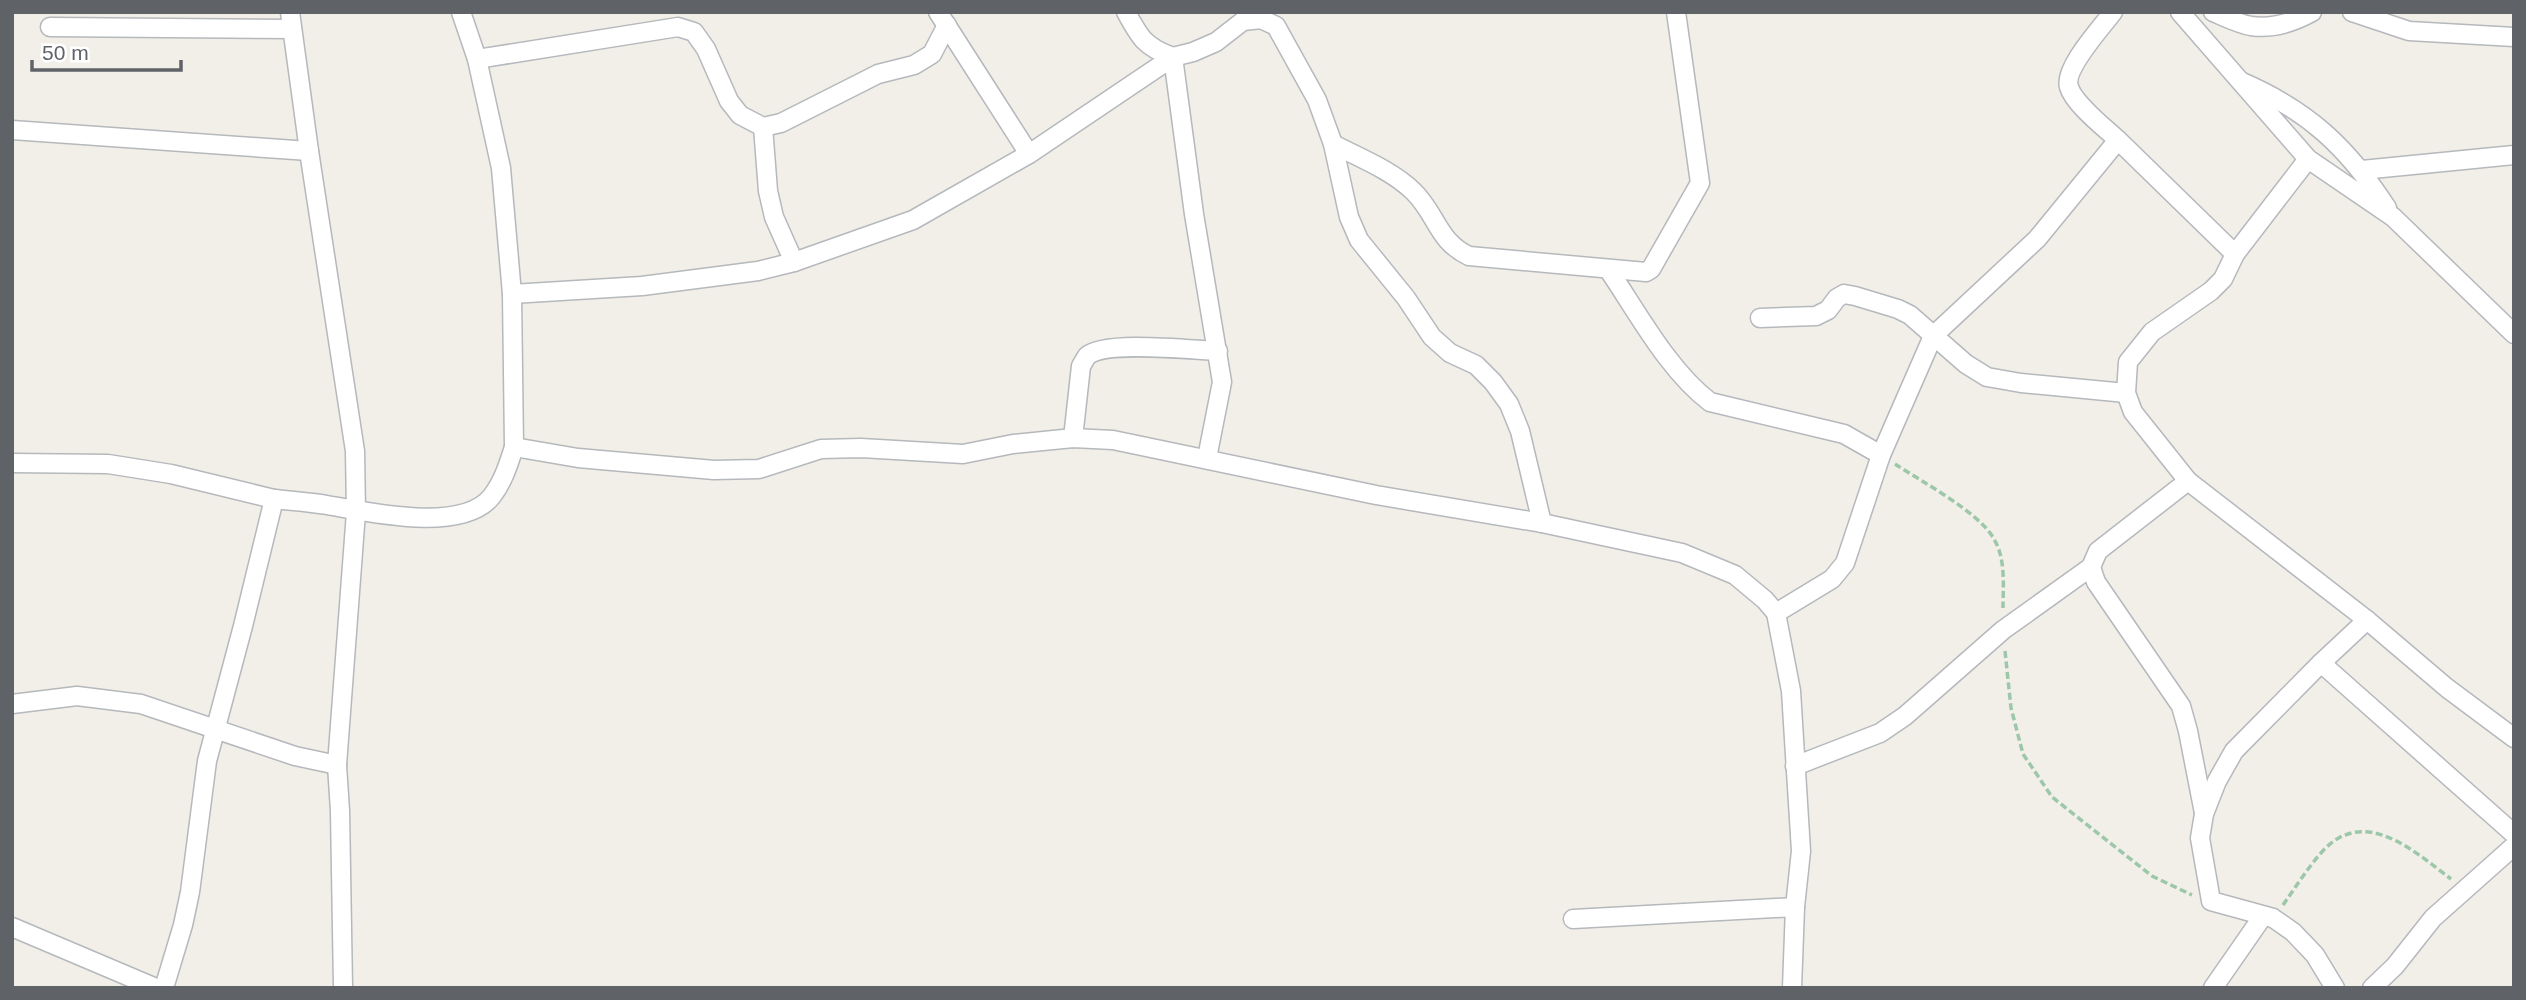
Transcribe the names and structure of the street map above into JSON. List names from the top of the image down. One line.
{"scale_bar":"50 m"}
